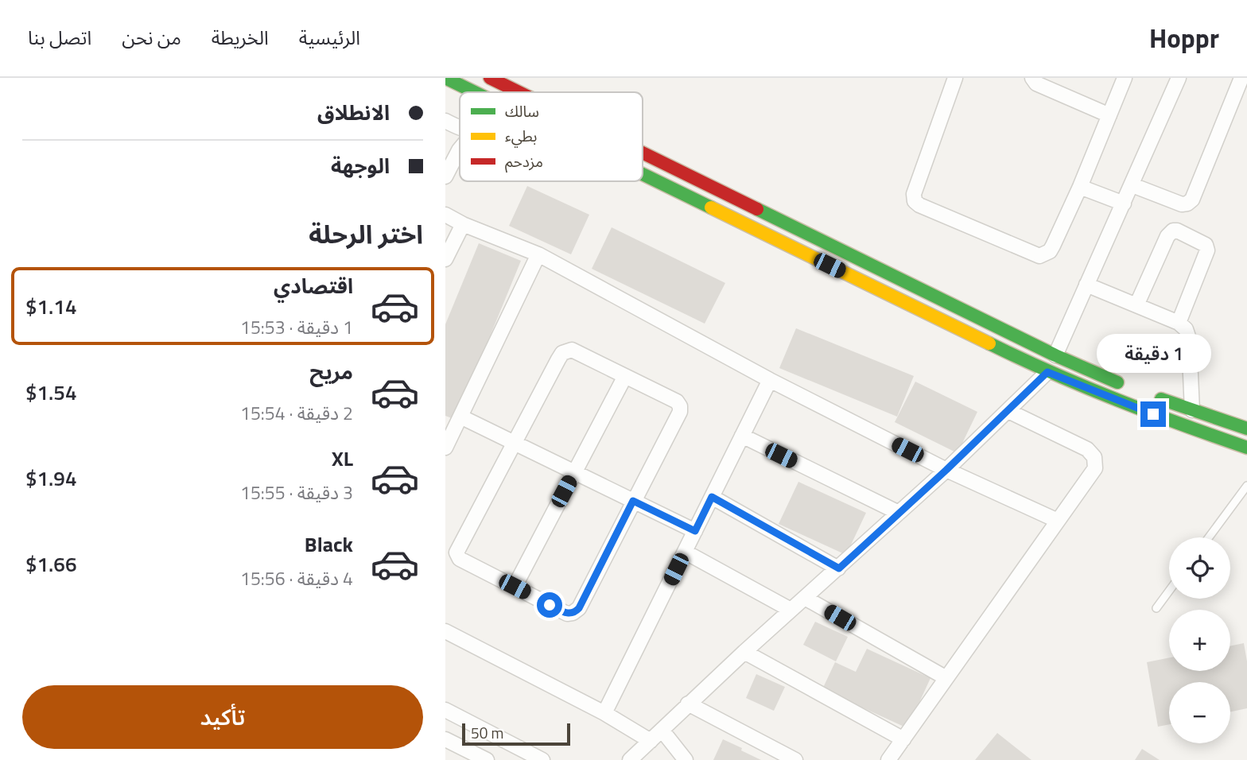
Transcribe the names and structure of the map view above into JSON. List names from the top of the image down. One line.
{"legend":["سالك","بطيء","مزدحم"],"scale_bar":"50 m","page":{"header":"Hoppr","nav":["الرئيسية","الخريطة","من نحن","اتصل بنا"],"banner":["الانطلاق","الوجهة"],"heading":"اختر الرحلة","list":[{"name":"اقتصادي","note":"1 دقيقة · 15:53","value":"$1.14"},{"name":"مريح","note":"2 دقيقة · 15:54","value":"$1.54"},{"name":"XL","note":"3 دقيقة · 15:55","value":"$1.94"},{"name":"Black","note":"4 دقيقة · 15:56","value":"$1.66"}],"bubble":"1 دقيقة","map_buttons":["+","−"],"buttons":"تأكيد","scale":"50 m"}}
